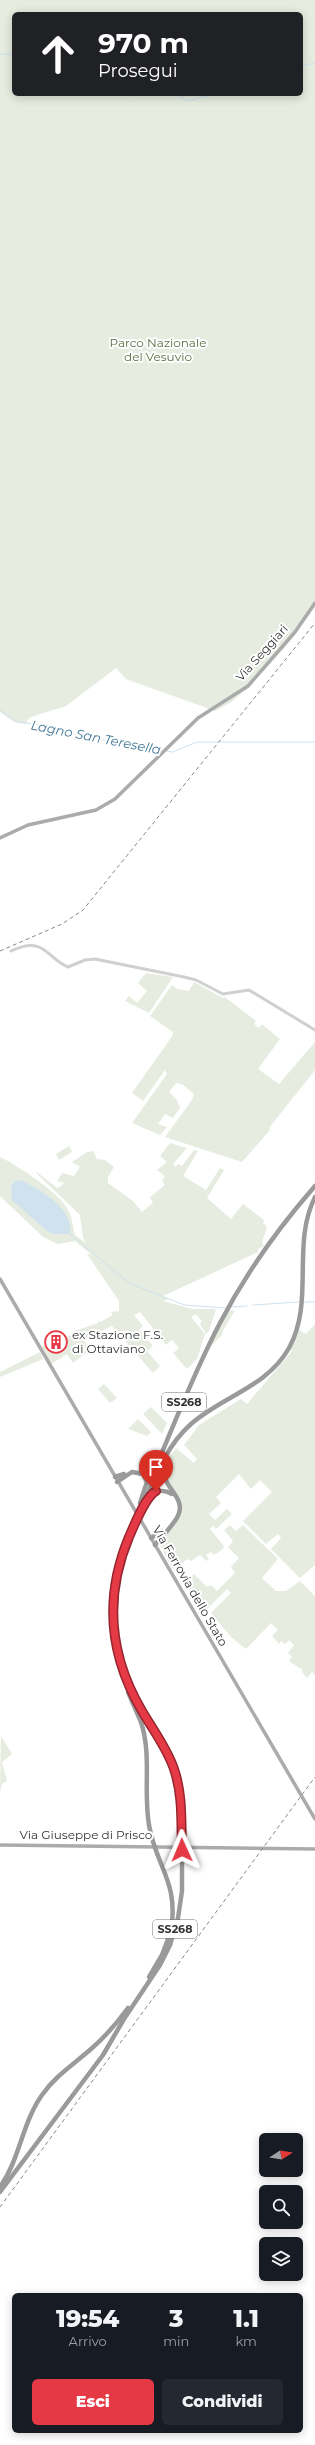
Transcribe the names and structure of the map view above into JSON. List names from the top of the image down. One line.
{"streets":{"highway":["SS268"],"main road":["Via Seggiari","Via Ferrovia dello Stato","Via Giuseppe di Prisco"]},"water":["Lagno San Teresella"],"parks":["Parco Nazionale del Vesuvio"],"places":{"building":["ex Stazione F.S. di Ottaviano"]},"north":"right","page":{"turn":["970 m","Prosegui"],"eta":["19:54","Arrivo","3","min","1.1","km"],"buttons":["Esci","Condividi"]}}
